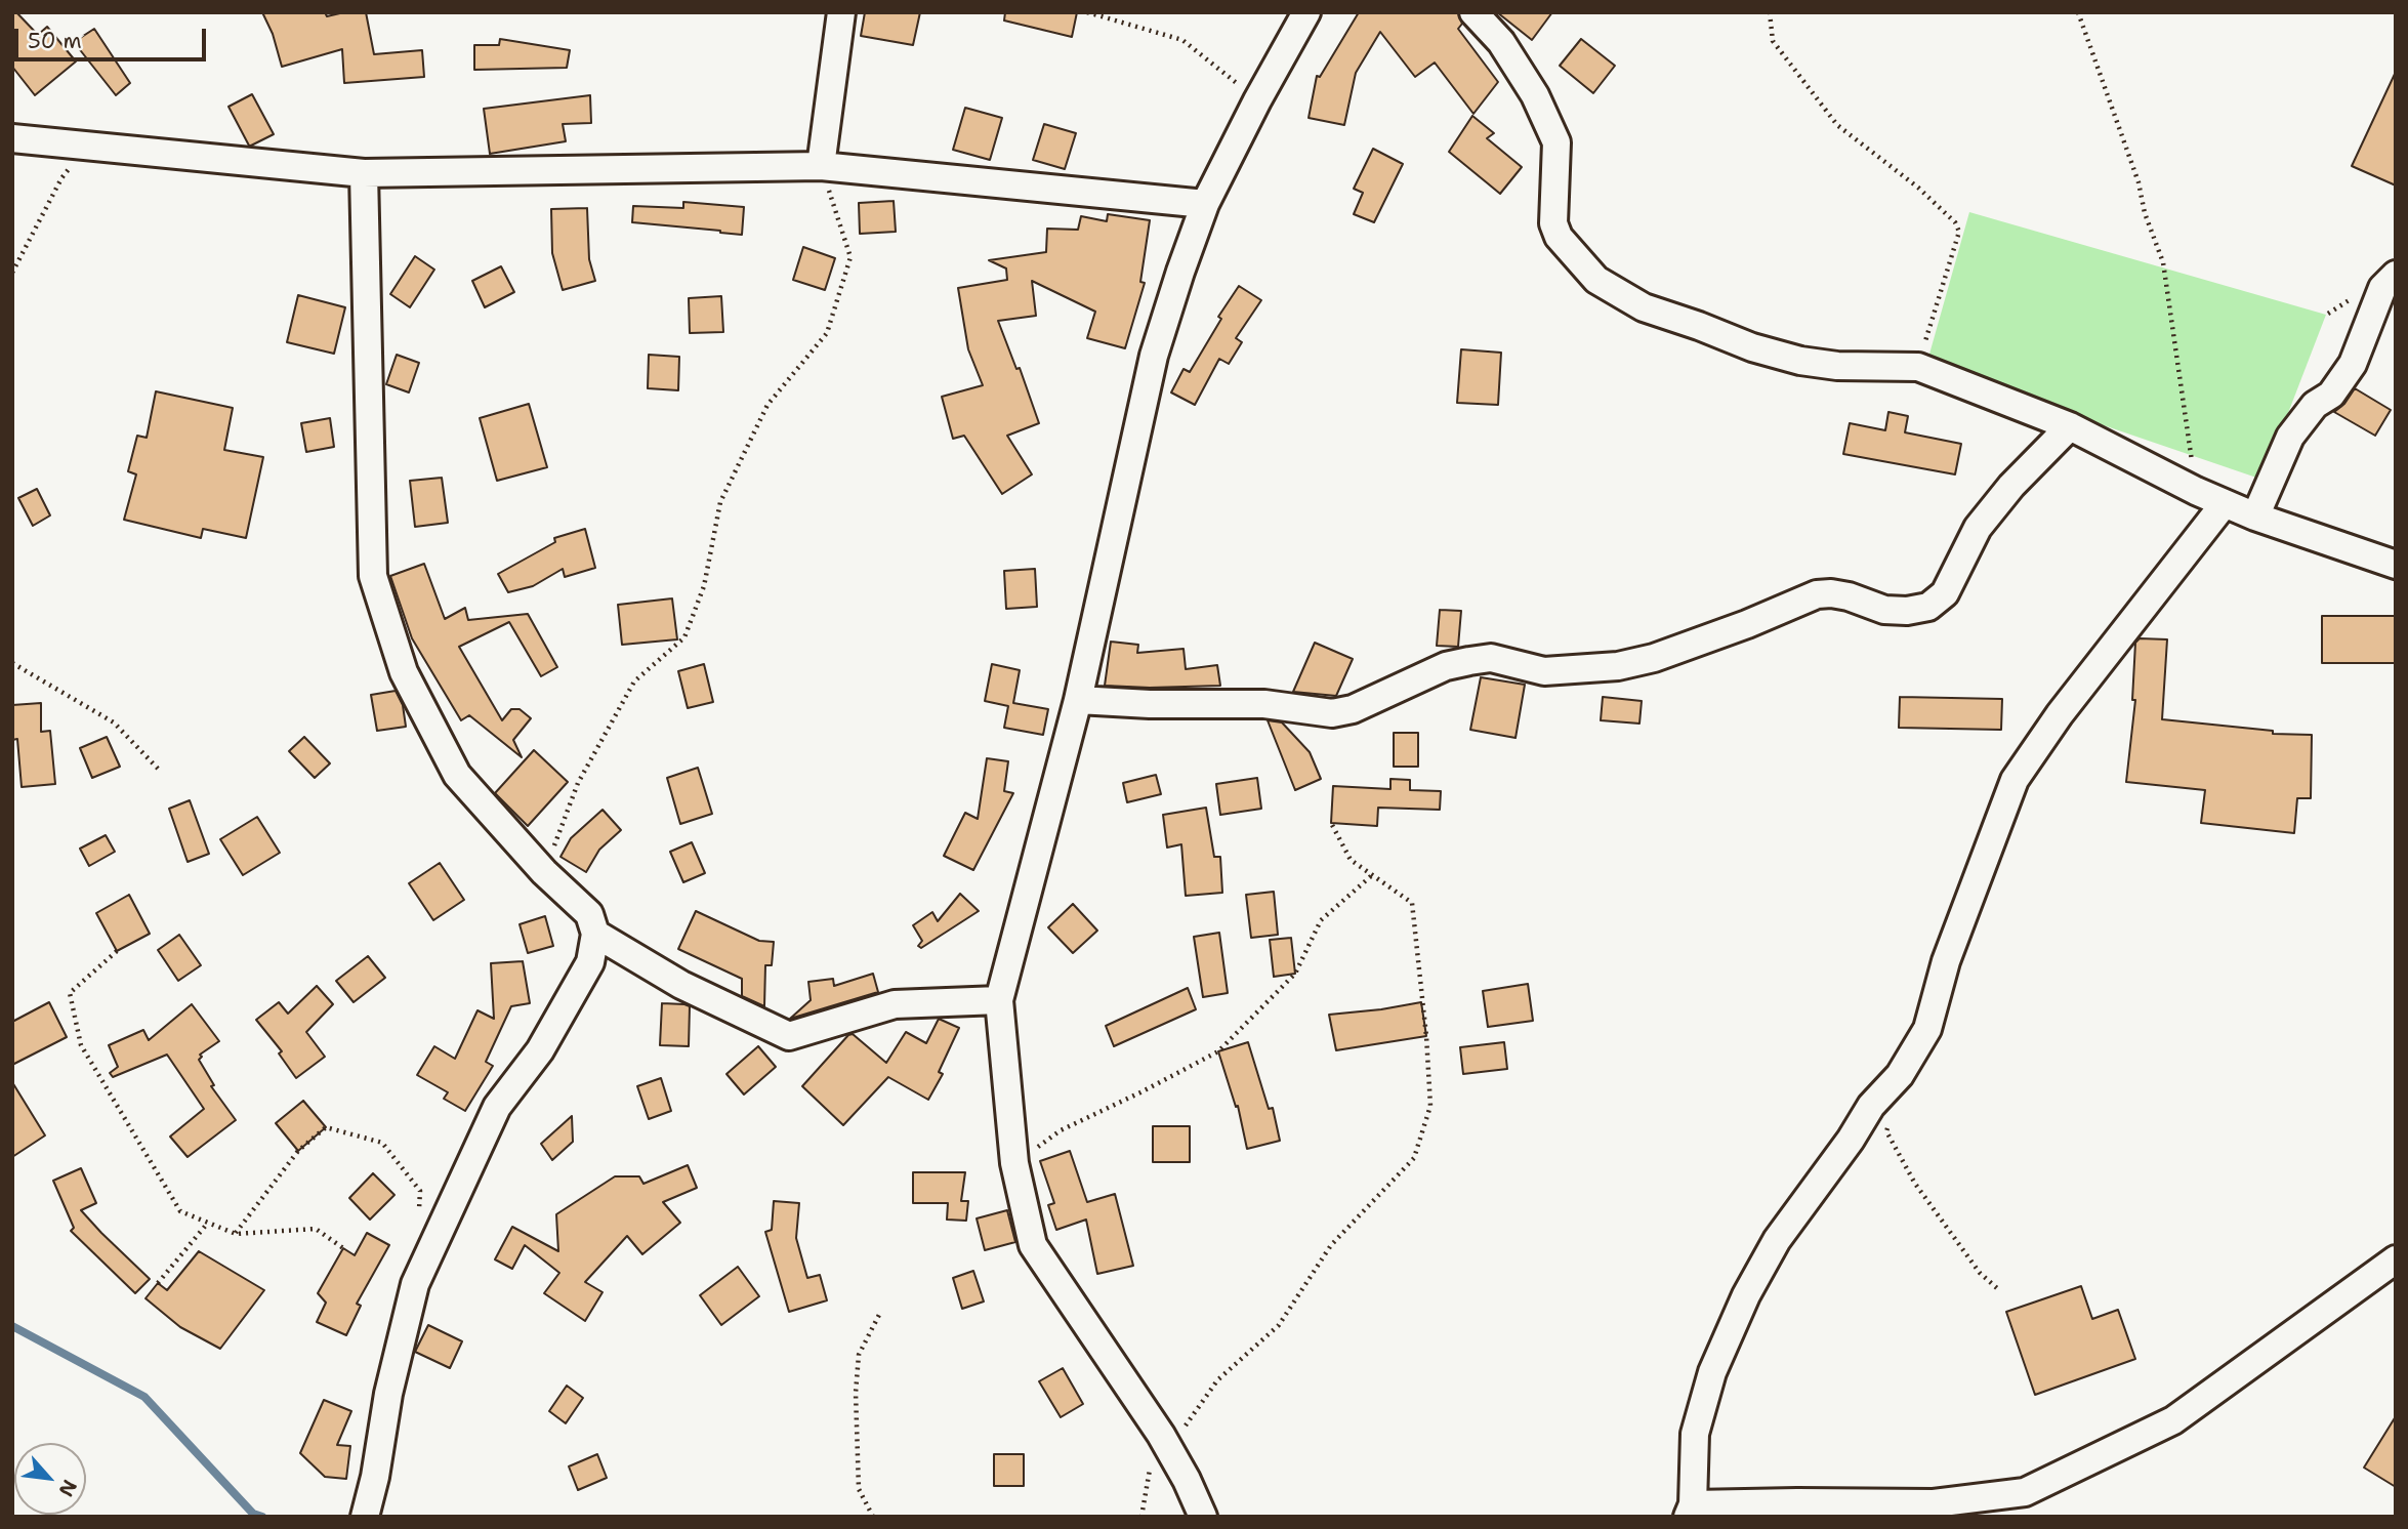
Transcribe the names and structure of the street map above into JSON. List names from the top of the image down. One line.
{"scale_bar":"50 m","north":"bottom right"}
